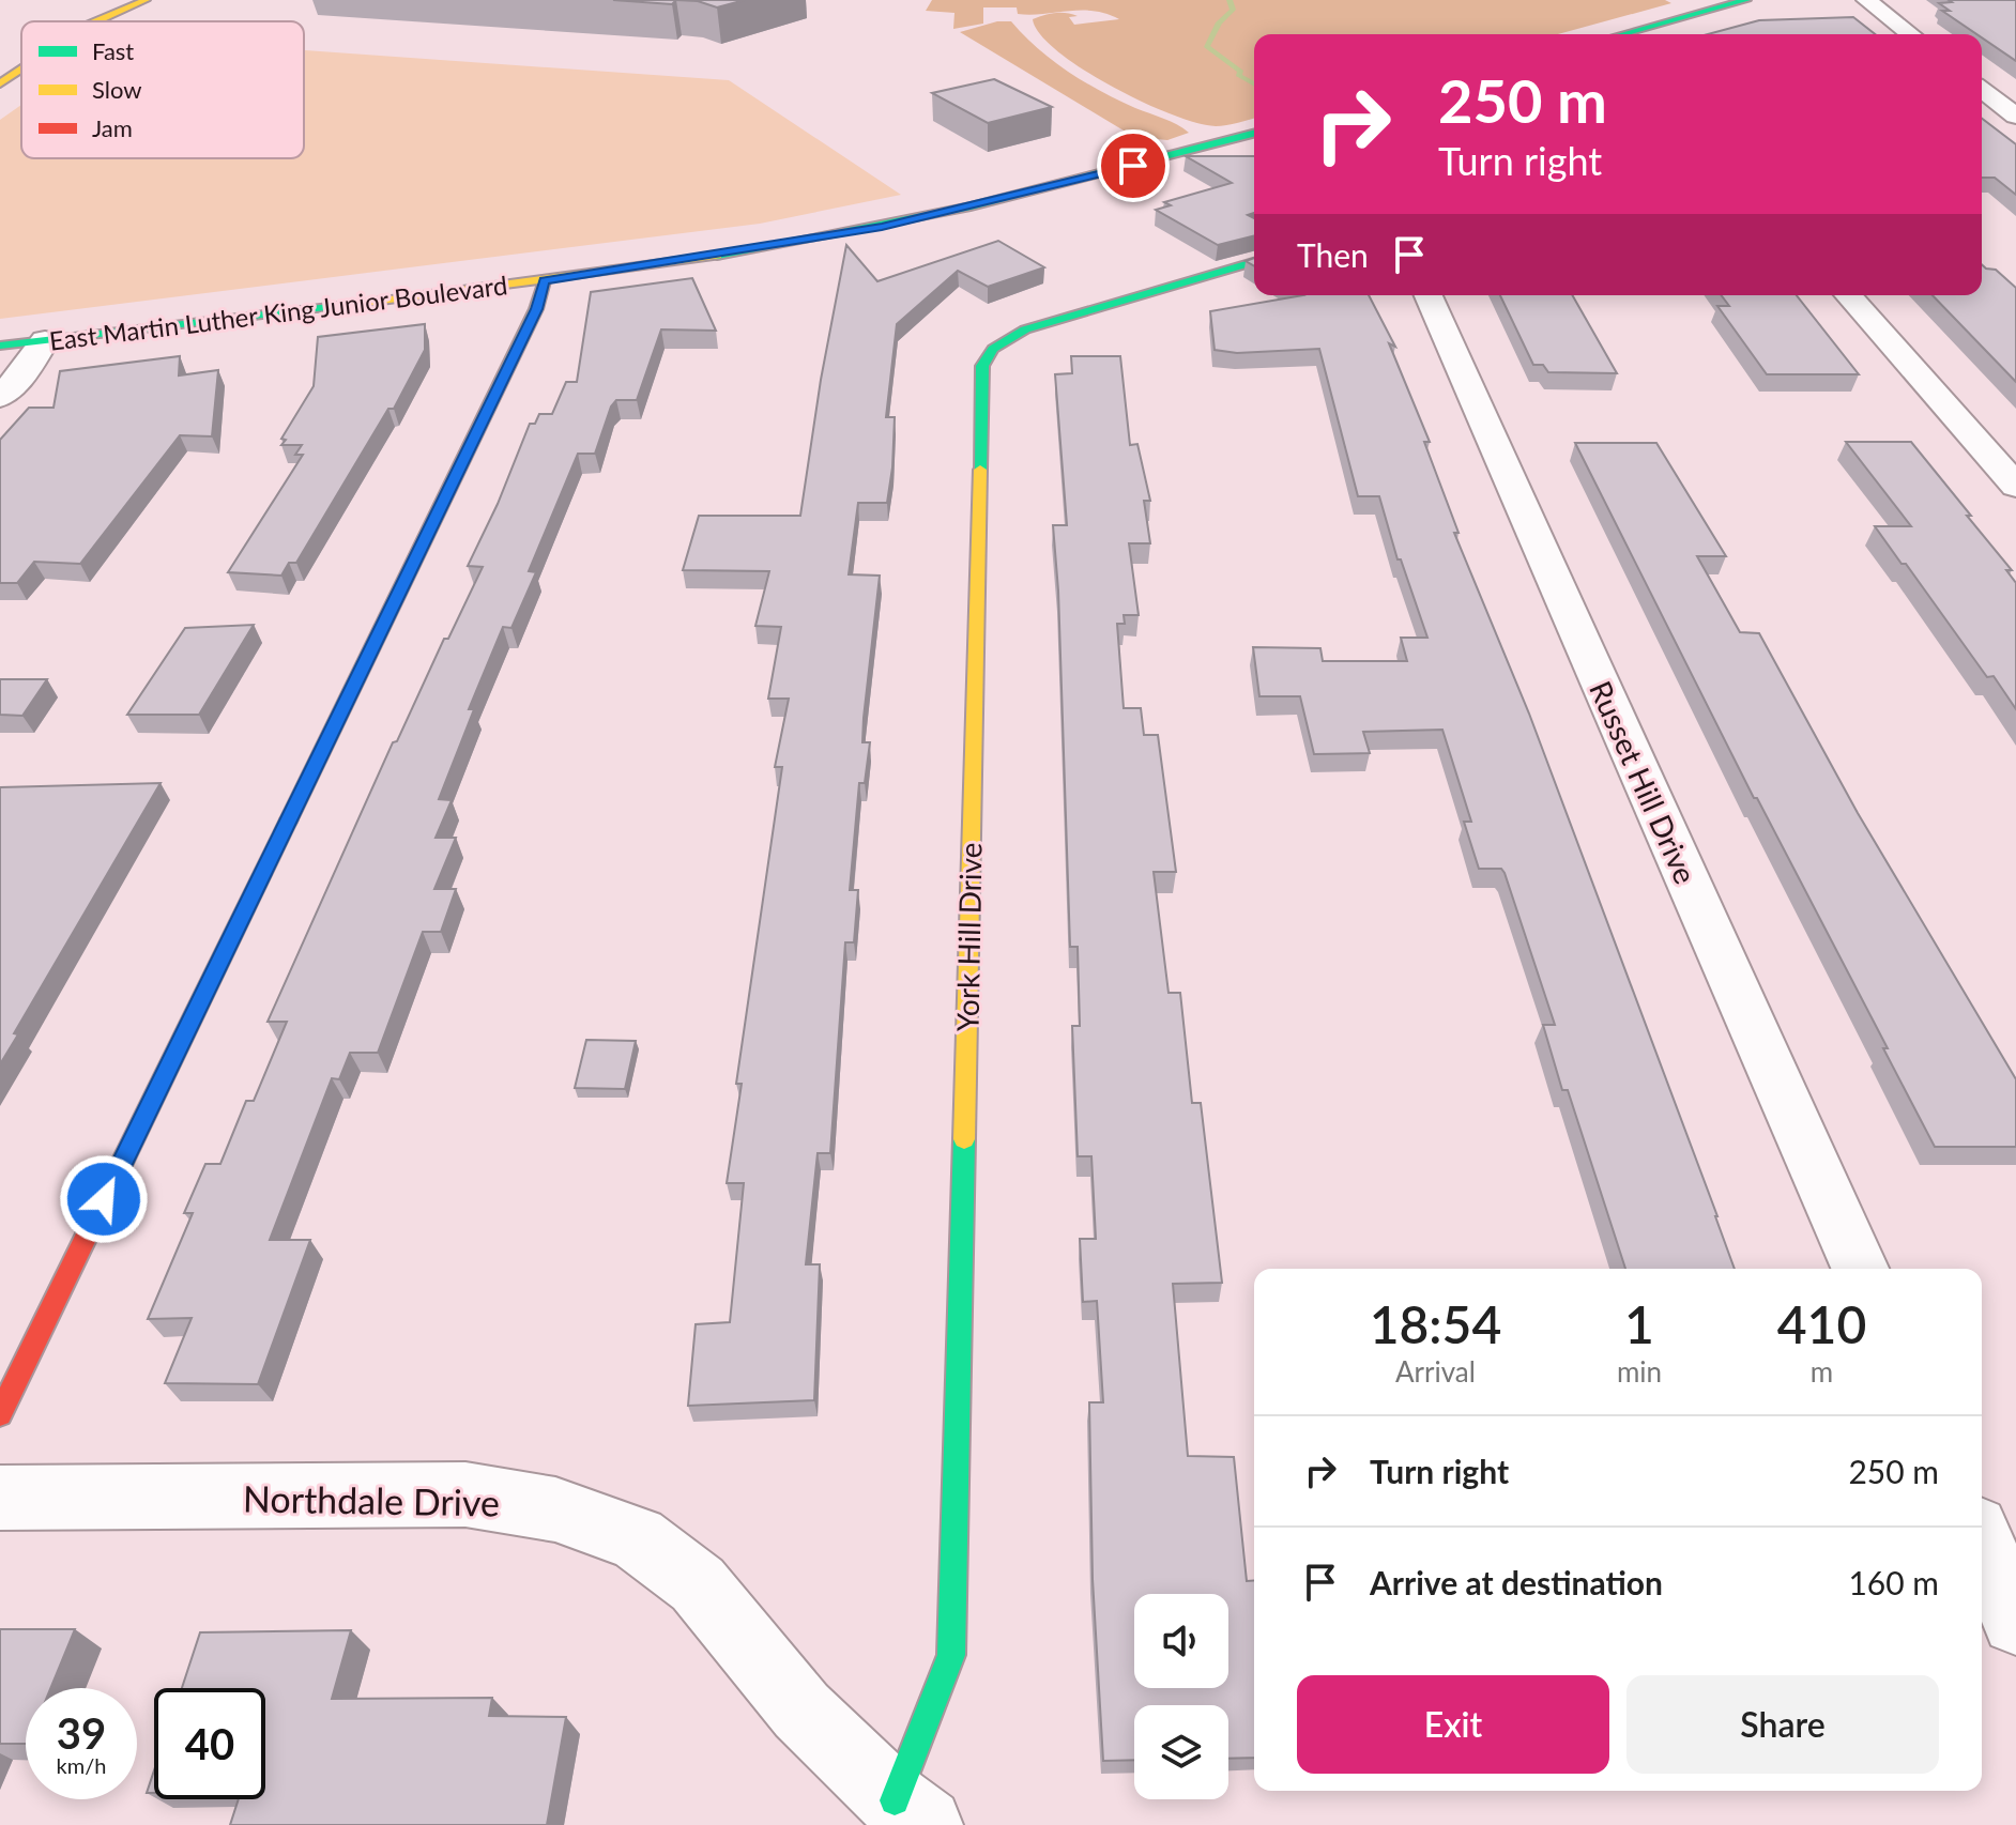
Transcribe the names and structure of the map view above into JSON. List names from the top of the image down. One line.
{"streets":{"street":["East Martin Luther King Junior Boulevard","Russet Hill Drive","York Hill Drive","Northdale Drive"]},"crossings":[["York Hill Drive","Northdale Drive"]],"legend":["Fast","Slow","Jam"],"page":{"turn":["250 m","Turn right"],"then":"Then","eta":["18:54","Arrival","1","min","410","m"],"list":[{"name":"Turn right","value":"250 m"},{"name":"Arrive at destination","value":"160 m"}],"buttons":["Exit","Share"],"speed":"39 km/h","limit":"40"}}
